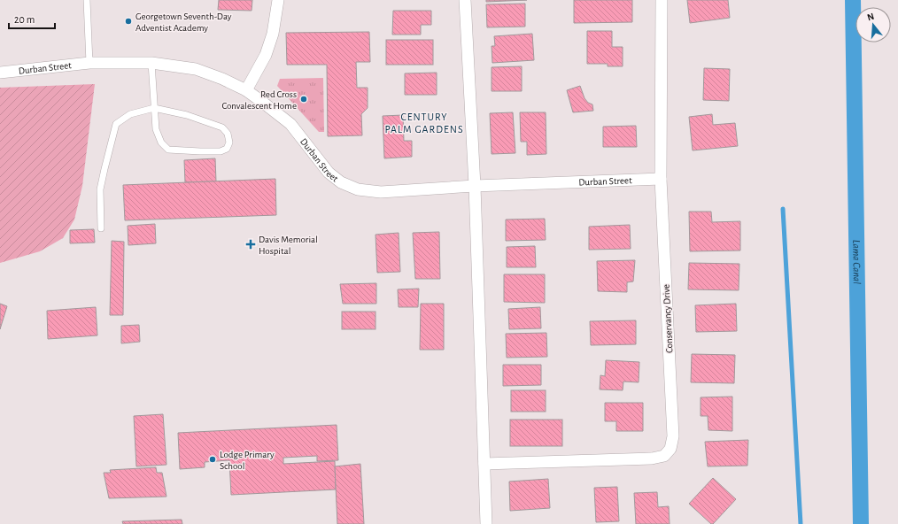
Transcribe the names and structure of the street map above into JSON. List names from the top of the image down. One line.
{"streets":{"street":["Durban Street","Conservancy Drive"]},"crossings":[["Durban Street","Conservancy Drive"]],"districts":["CENTURY PALM GARDENS"],"water":["Lama Canal"],"places":{"other":["Georgetown Seventh-Day Adventist Academy","Red Cross Convalescent Home","Lodge Primary School"],"health":["Davis Memorial Hospital"]},"scale_bar":"20 m","north":"top"}
